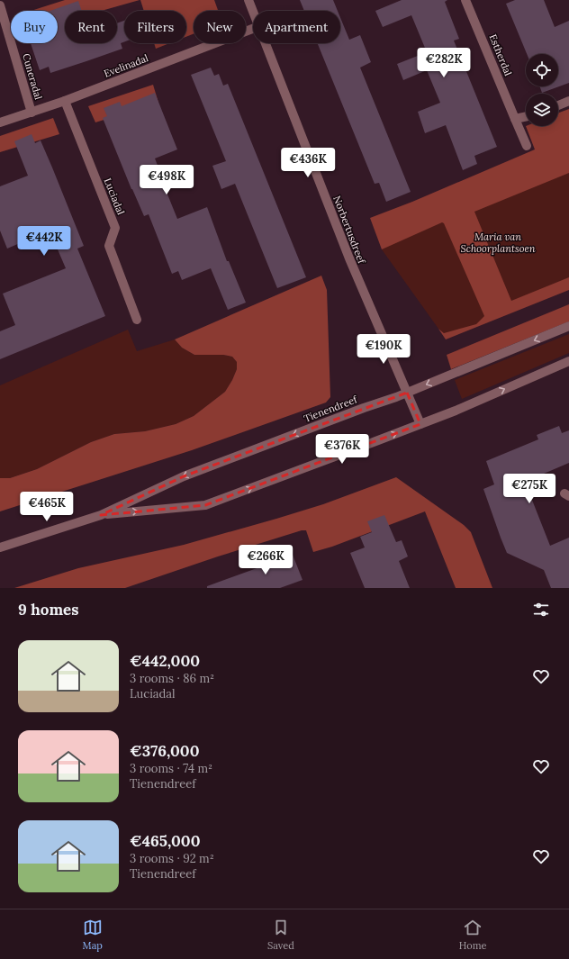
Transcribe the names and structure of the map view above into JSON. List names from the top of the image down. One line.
{"streets":{"street":["Estherdal","Evelinadal","Cuneradal","Luciadal","Norbertusdreef","Tienendreef"]},"crossings":[["Evelinadal","Cuneradal"],["Evelinadal","Luciadal"],["Norbertusdreef","Tienendreef"]],"parks":["Maria van Schoorplantsoen"],"page":{"chip":["Buy","Rent","Filters","New","Apartment"],"price":["€282K","€436K","€498K","€442K","€190K","€376K","€275K","€465K","€266K"],"heading":"9 homes","list":[{"name":"€442,000","note":"3 rooms · 86 m² · Luciadal"},{"name":"€376,000","note":"3 rooms · 74 m² · Tienendreef"},{"name":"€465,000","note":"3 rooms · 92 m² · Tienendreef"}],"tabs":["Map","Saved","Home"]}}
